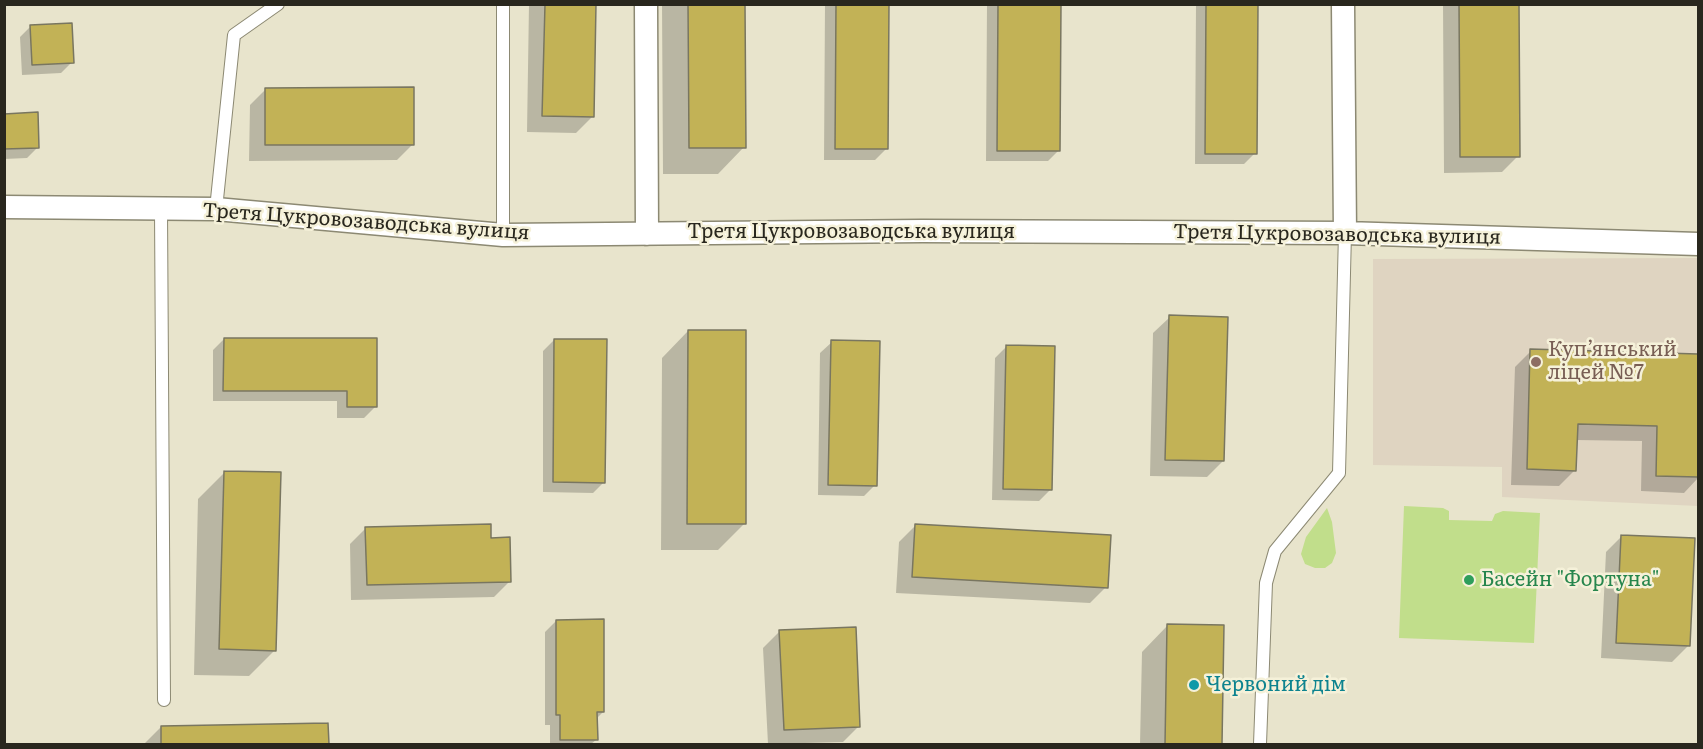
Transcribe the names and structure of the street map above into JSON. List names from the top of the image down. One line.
{"streets":{"street":["Третя Цукровозаводська вулиця"]},"places":["Купʼянський ліцей №7","Басейн \"Фортуна\"","Червоний дім"]}
